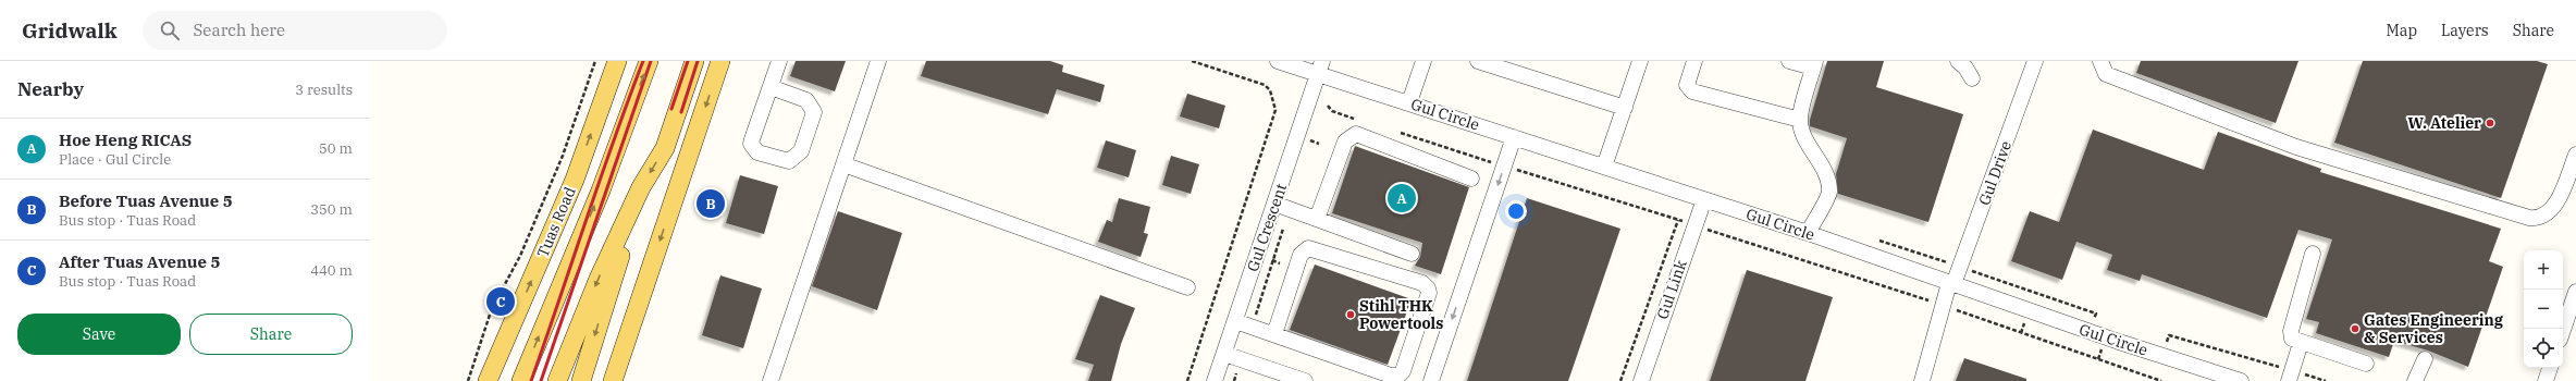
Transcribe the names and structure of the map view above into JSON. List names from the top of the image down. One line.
{"streets":{"main road":["Tuas Road"],"street":["Gul Circle","Gul Drive","Gul Crescent","Gul Link"]},"crossings":[["Gul Circle","Gul Drive"],["Gul Circle","Gul Crescent"],["Gul Circle","Gul Link"]],"places":["W. Atelier","Stihl THK Powertools","Gates Engineering & Services"],"page":{"header":"Gridwalk","search":"Search here","nav":["Map","Layers","Share"],"heading":["Nearby","3 results"],"list":[{"mark":"A","name":"Hoe Heng RICAS","note":"Place · Gul Circle","value":"50 m"},{"mark":"B","name":"Before Tuas Avenue 5","note":"Bus stop · Tuas Road","value":"350 m"},{"mark":"C","name":"After Tuas Avenue 5","note":"Bus stop · Tuas Road","value":"440 m"}],"pins":["A","B","C"],"map_buttons":["+","−"],"buttons":["Save","Share"]}}
